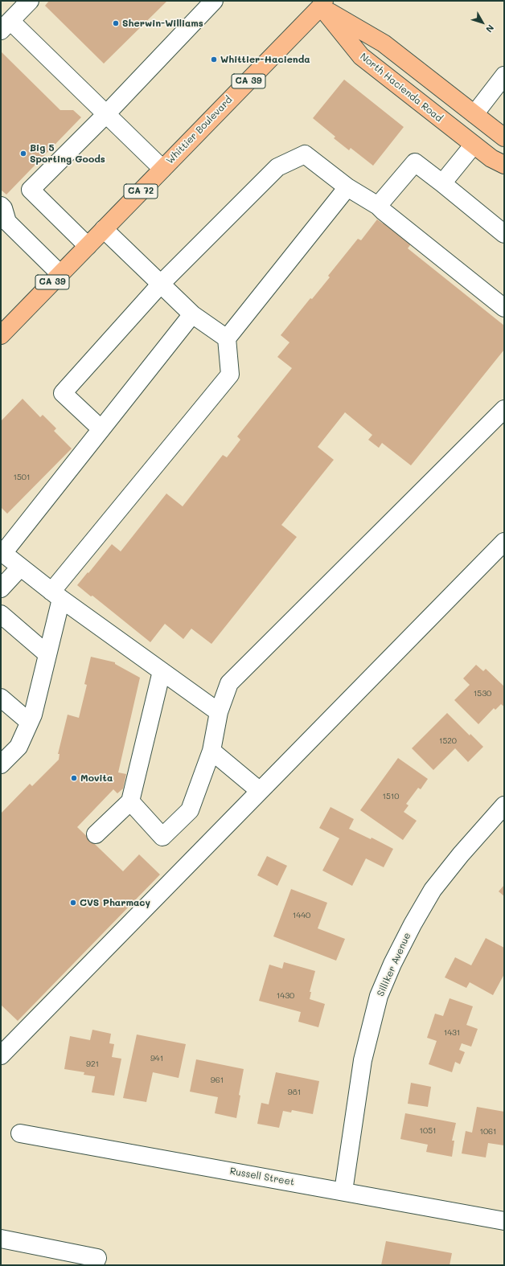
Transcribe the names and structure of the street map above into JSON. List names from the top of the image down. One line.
{"streets":{"main road":["CA 39","North Hacienda Road","Whittier Boulevard","CA 72"],"street":["Silliker Avenue","Russell Street"]},"crossings":[["CA 39","Whittier Boulevard"],["North Hacienda Road","Whittier Boulevard"],["Silliker Avenue","Russell Street"]],"places":["Sherwin-Williams","Whittier-Hacienda","Big 5 Sporting Goods","Movita","CVS Pharmacy"],"house_numbers":["1501","1530","1520","1510","1440","1430","1431","941","921","961","981","1051","1061"],"north":"bottom right"}
